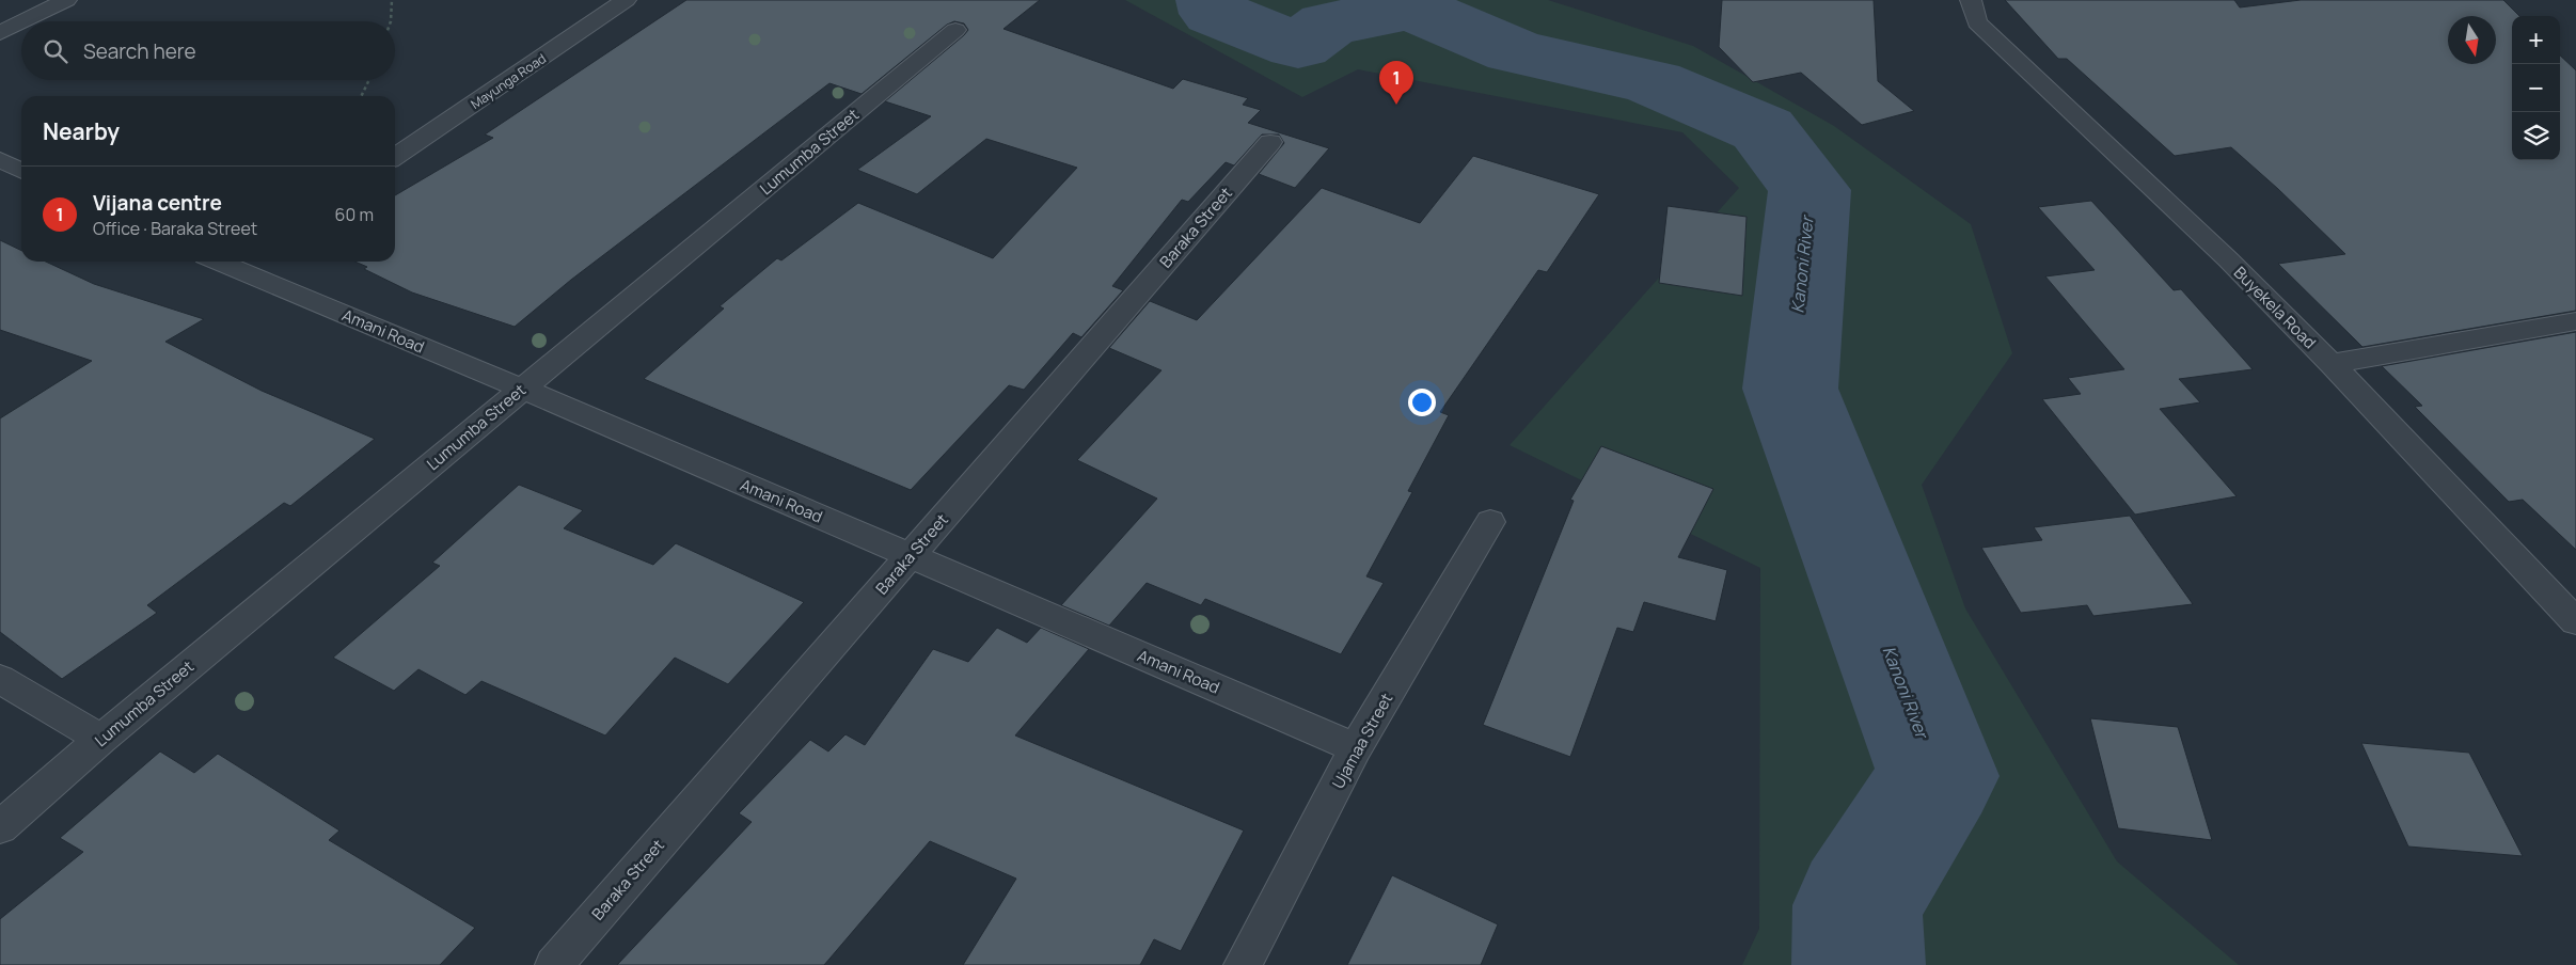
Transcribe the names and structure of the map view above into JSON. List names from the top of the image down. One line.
{"streets":{"street":["Mayunga Road","Lumumba Street","Baraka Street","Buyekela Road","Amani Road","Ujamaa Street"]},"crossings":[["Lumumba Street","Amani Road"],["Baraka Street","Amani Road"],["Amani Road","Ujamaa Street"]],"water":["Kanoni River"],"north":"bottom","page":{"map_buttons":["+","−"],"search":"Search here","pins":"1","heading":"Nearby","list":[{"mark":"1","name":"Vijana centre","note":"Office · Baraka Street","value":"60 m"}]}}
